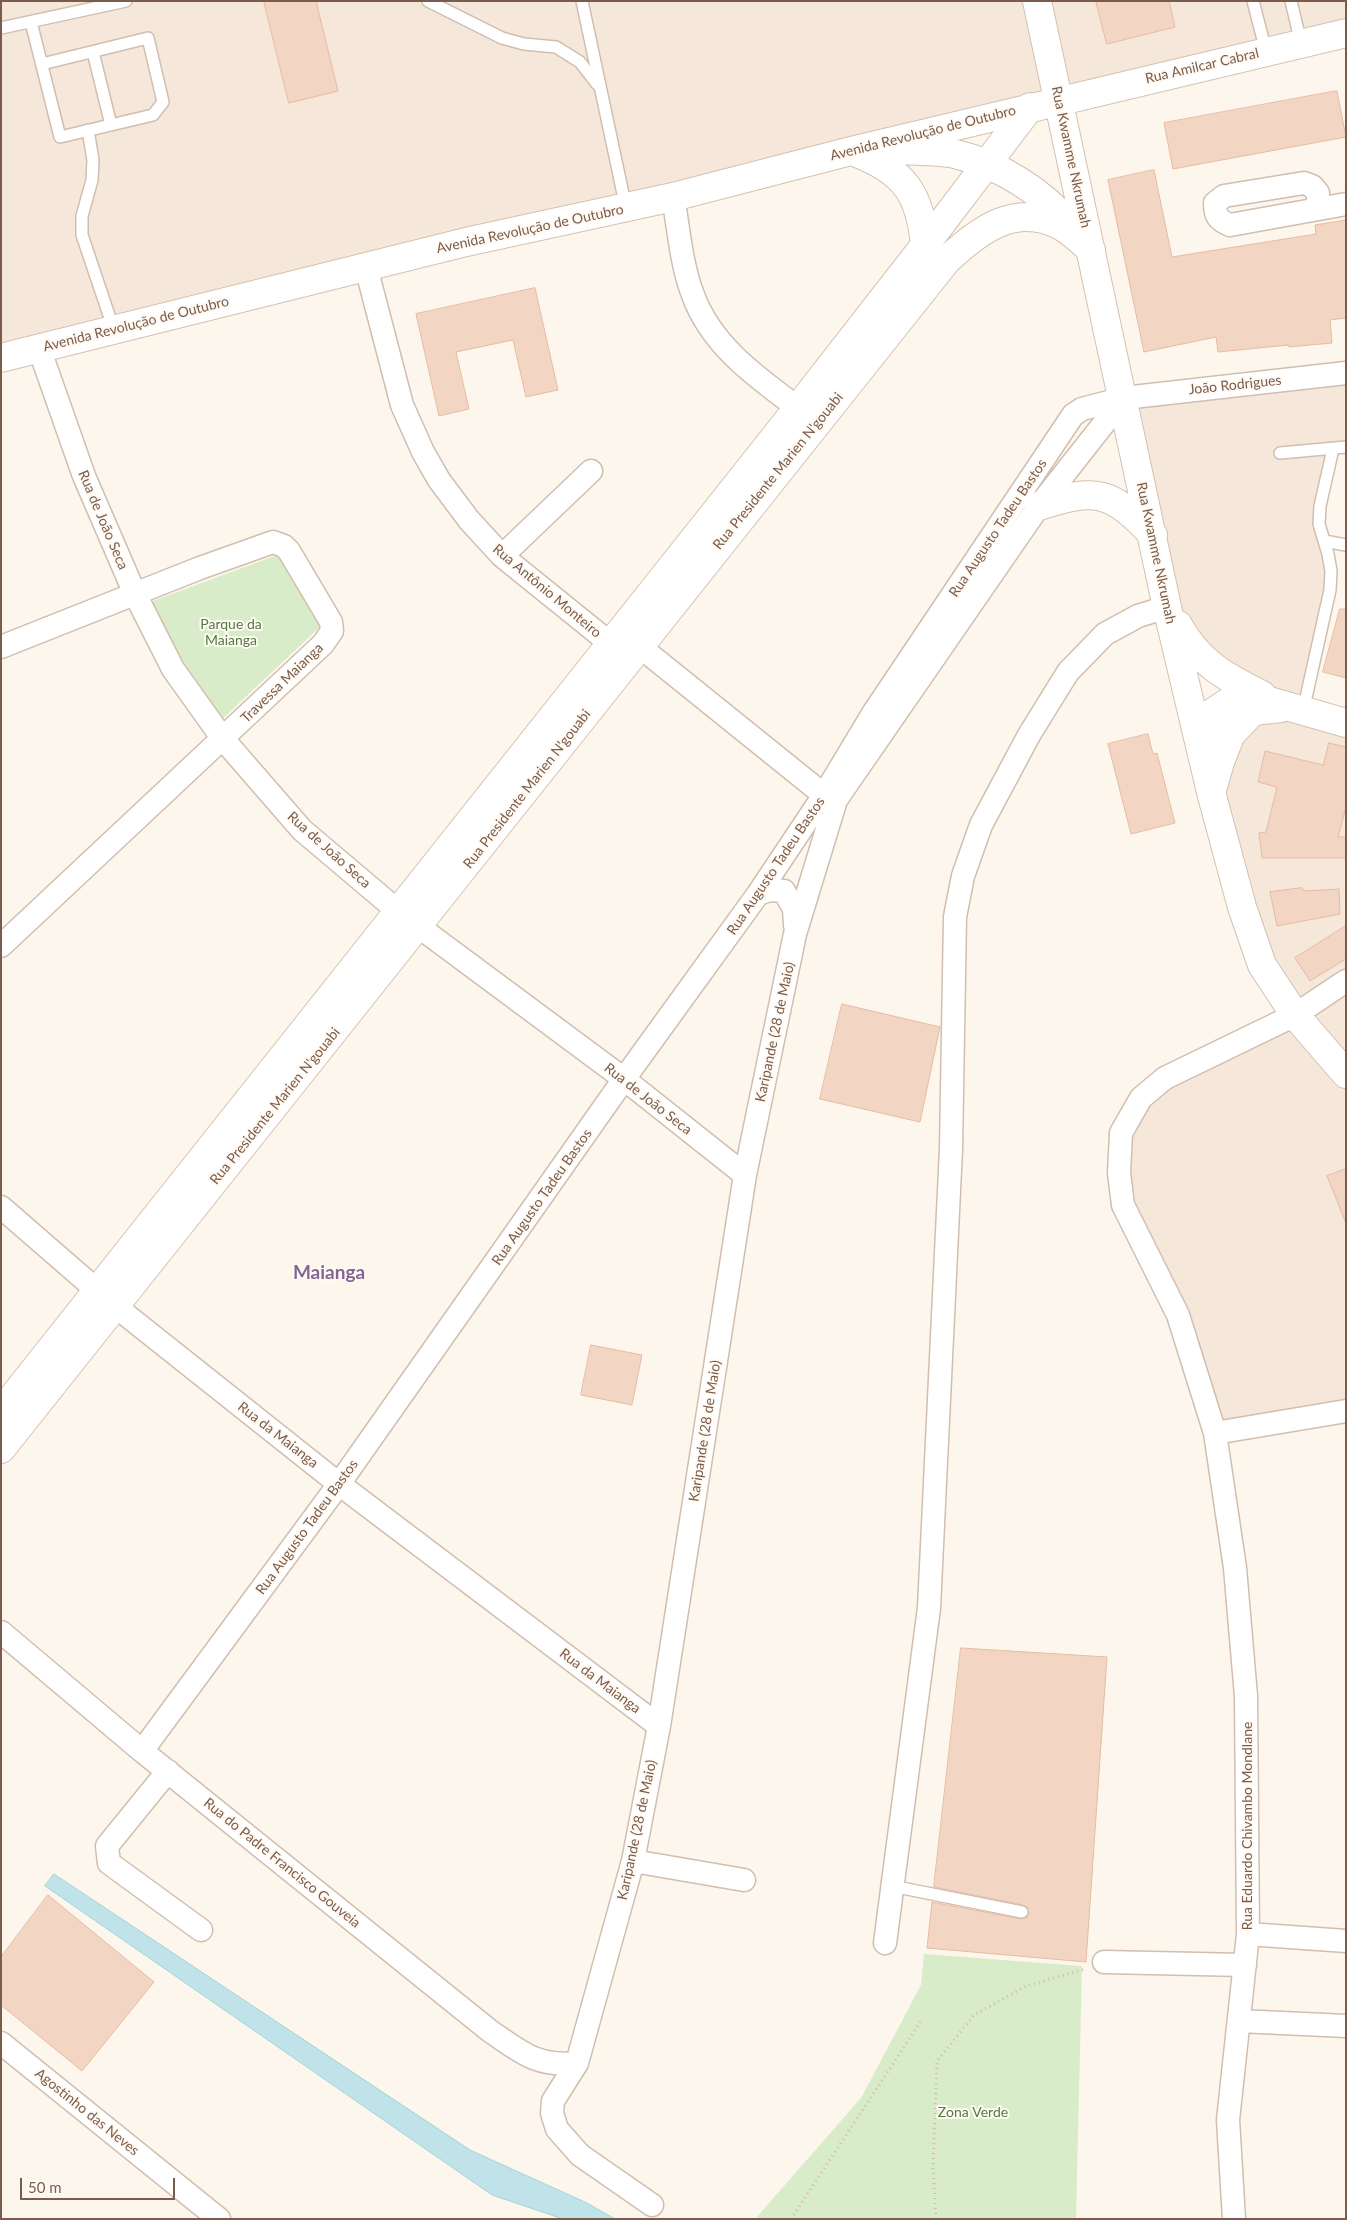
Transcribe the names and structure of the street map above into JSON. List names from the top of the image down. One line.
{"streets":{"street":["Rua Amilcar Cabral","Avenida Revolução de Outubro","Rua Kwamme Nkrumah","João Rodrigues","Rua Presidente Marien N'gouabi","Rua de João Seca","Rua Augusto Tadeu Bastos","Rua Antônio Monteiro","Travessa Maianga","Karipande (28 de Maio)","Rua da Maianga","Rua Eduardo Chivambo Mondlane","Rua do Padre Francisco Gouveia","Agostinho das Neves"]},"crossings":[["Rua Amilcar Cabral","Avenida Revolução de Outubro"],["Rua Amilcar Cabral","Rua Kwamme Nkrumah"],["Avenida Revolução de Outubro","Rua Kwamme Nkrumah"],["Avenida Revolução de Outubro","Rua Presidente Marien N'gouabi"],["Avenida Revolução de Outubro","Rua de João Seca"],["Avenida Revolução de Outubro","Rua Antônio Monteiro"],["Rua Kwamme Nkrumah","João Rodrigues"],["Rua Kwamme Nkrumah","Rua Presidente Marien N'gouabi"],["Rua Kwamme Nkrumah","Rua Augusto Tadeu Bastos"],["Rua Kwamme Nkrumah","Rua Eduardo Chivambo Mondlane"],["João Rodrigues","Rua Augusto Tadeu Bastos"],["Rua Presidente Marien N'gouabi","Rua de João Seca"],["Rua Presidente Marien N'gouabi","Rua Antônio Monteiro"],["Rua Presidente Marien N'gouabi","Rua da Maianga"],["Rua de João Seca","Rua Augusto Tadeu Bastos"],["Rua de João Seca","Travessa Maianga"],["Rua de João Seca","Karipande (28 de Maio)"],["Rua Augusto Tadeu Bastos","Karipande (28 de Maio)"],["Rua Augusto Tadeu Bastos","Rua da Maianga"],["Rua Augusto Tadeu Bastos","Rua do Padre Francisco Gouveia"],["Karipande (28 de Maio)","Rua da Maianga"],["Karipande (28 de Maio)","Rua do Padre Francisco Gouveia"]],"districts":["Maianga"],"parks":["Parque da Maianga","Zona Verde"],"scale_bar":"50 m"}
